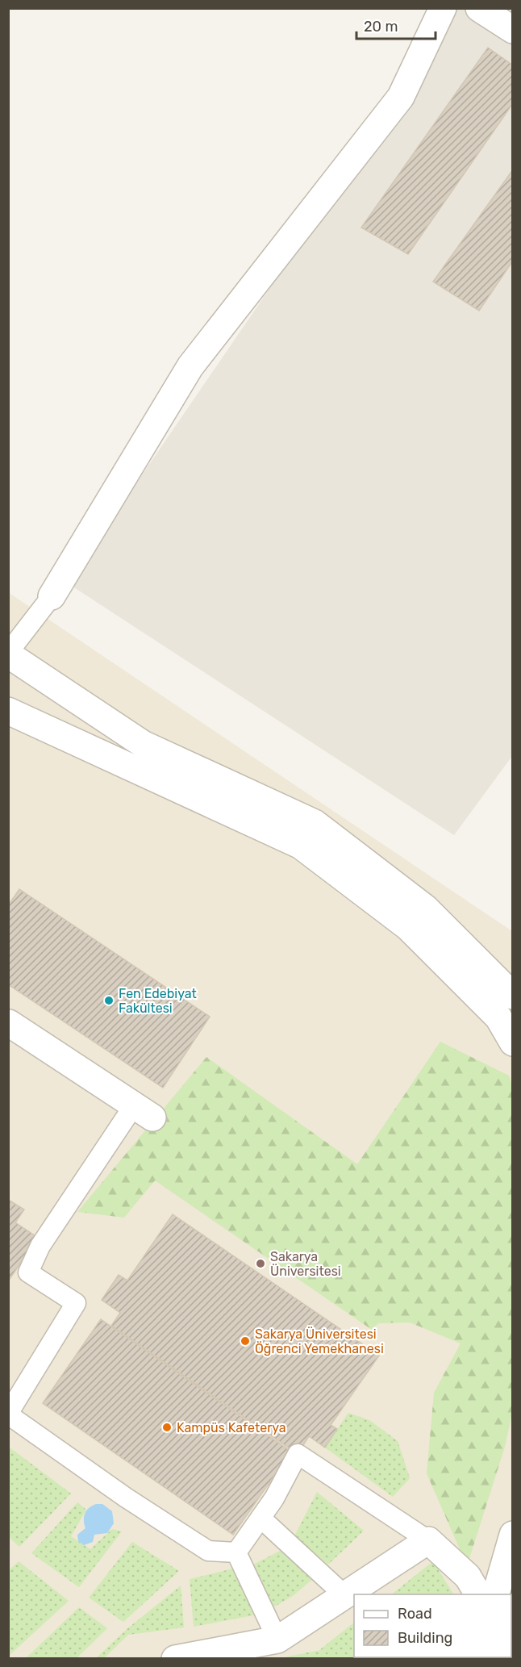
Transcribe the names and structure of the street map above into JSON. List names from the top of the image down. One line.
{"places":["Fen Edebiyat Fakültesi","Sakarya Üniversitesi","Sakarya Üniversitesi Öğrenci Yemekhanesi","Kampüs Kafeterya"],"legend":["Road","Building"],"scale_bar":"20 m"}
